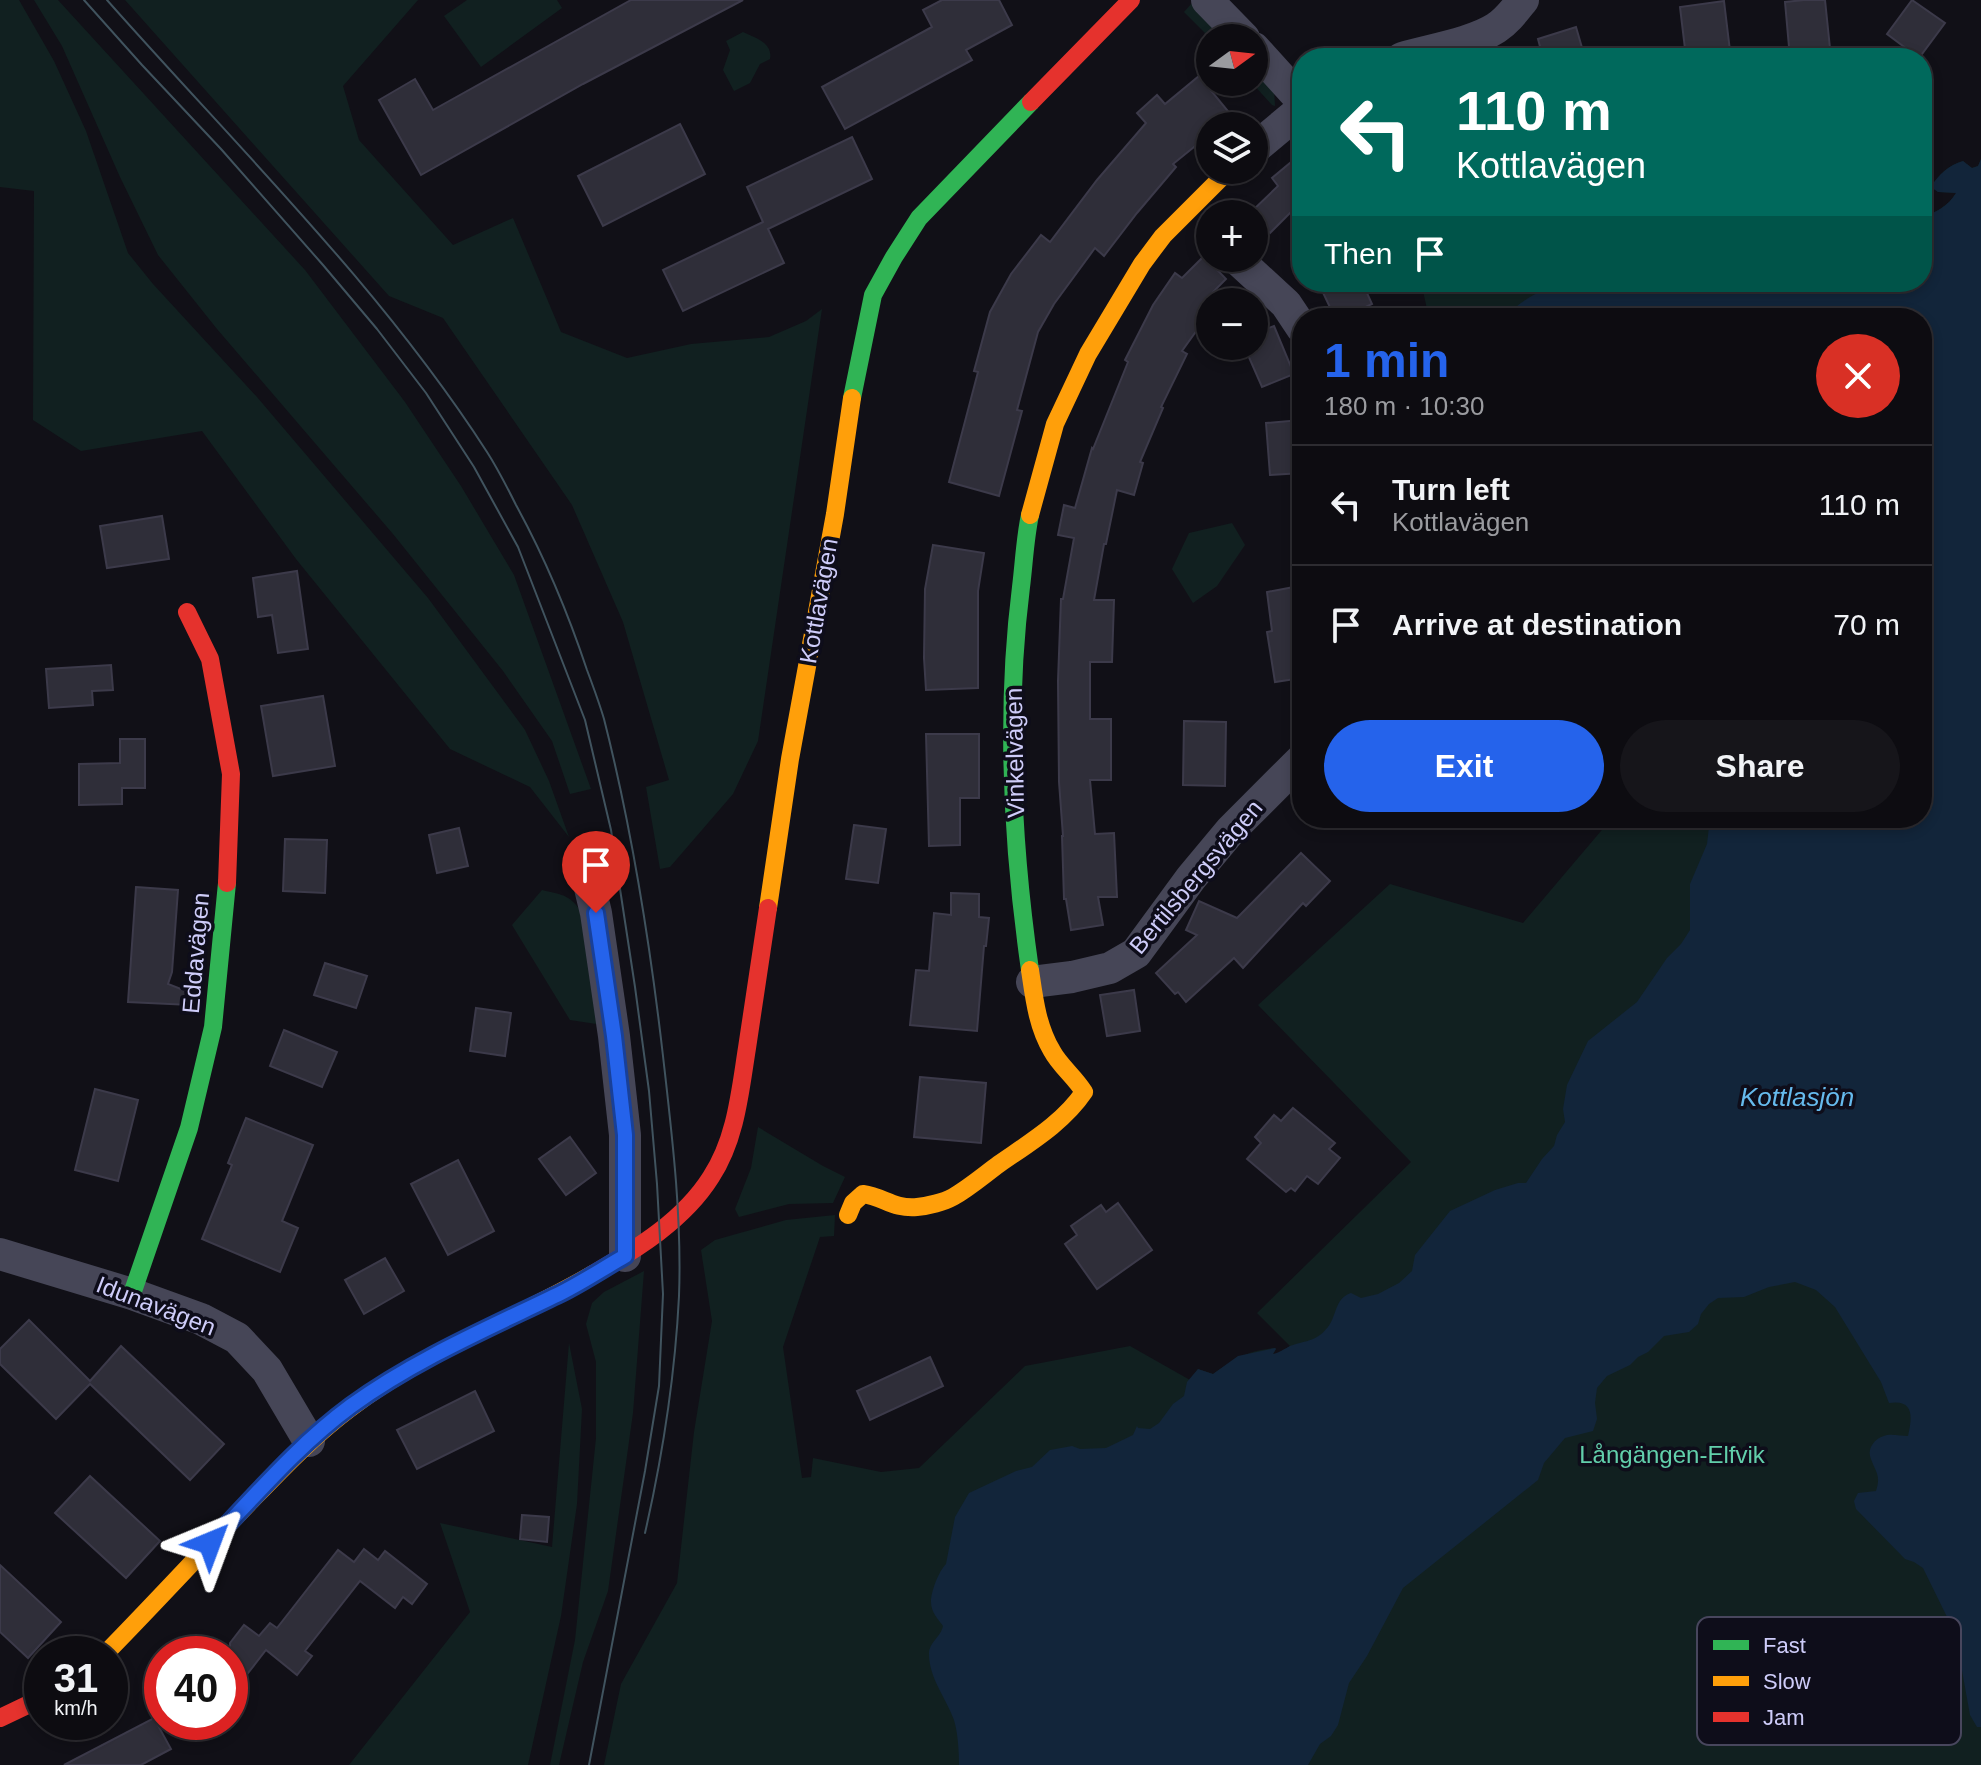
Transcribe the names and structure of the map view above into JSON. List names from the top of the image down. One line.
{"streets":{"street":["Kottlavägen","Vinkelvägen","Bertilsbergsvägen","Eddavägen","Idunavägen"]},"crossings":[["Kottlavägen","Idunavägen"],["Vinkelvägen","Bertilsbergsvägen"],["Eddavägen","Idunavägen"]],"water":["Kottlasjön"],"parks":["Långängen-Elfvik"],"legend":["Fast","Slow","Jam"],"north":"right","page":{"map_buttons":["+","−"],"turn":["110 m","Kottlavägen"],"then":"Then","heading":["1 min","180 m · 10:30"],"list":[{"name":"Turn left","note":"Kottlavägen","value":"110 m"},{"name":"Arrive at destination","value":"70 m"}],"buttons":["Exit","Share"],"speed":"31 km/h","limit":"40"}}
